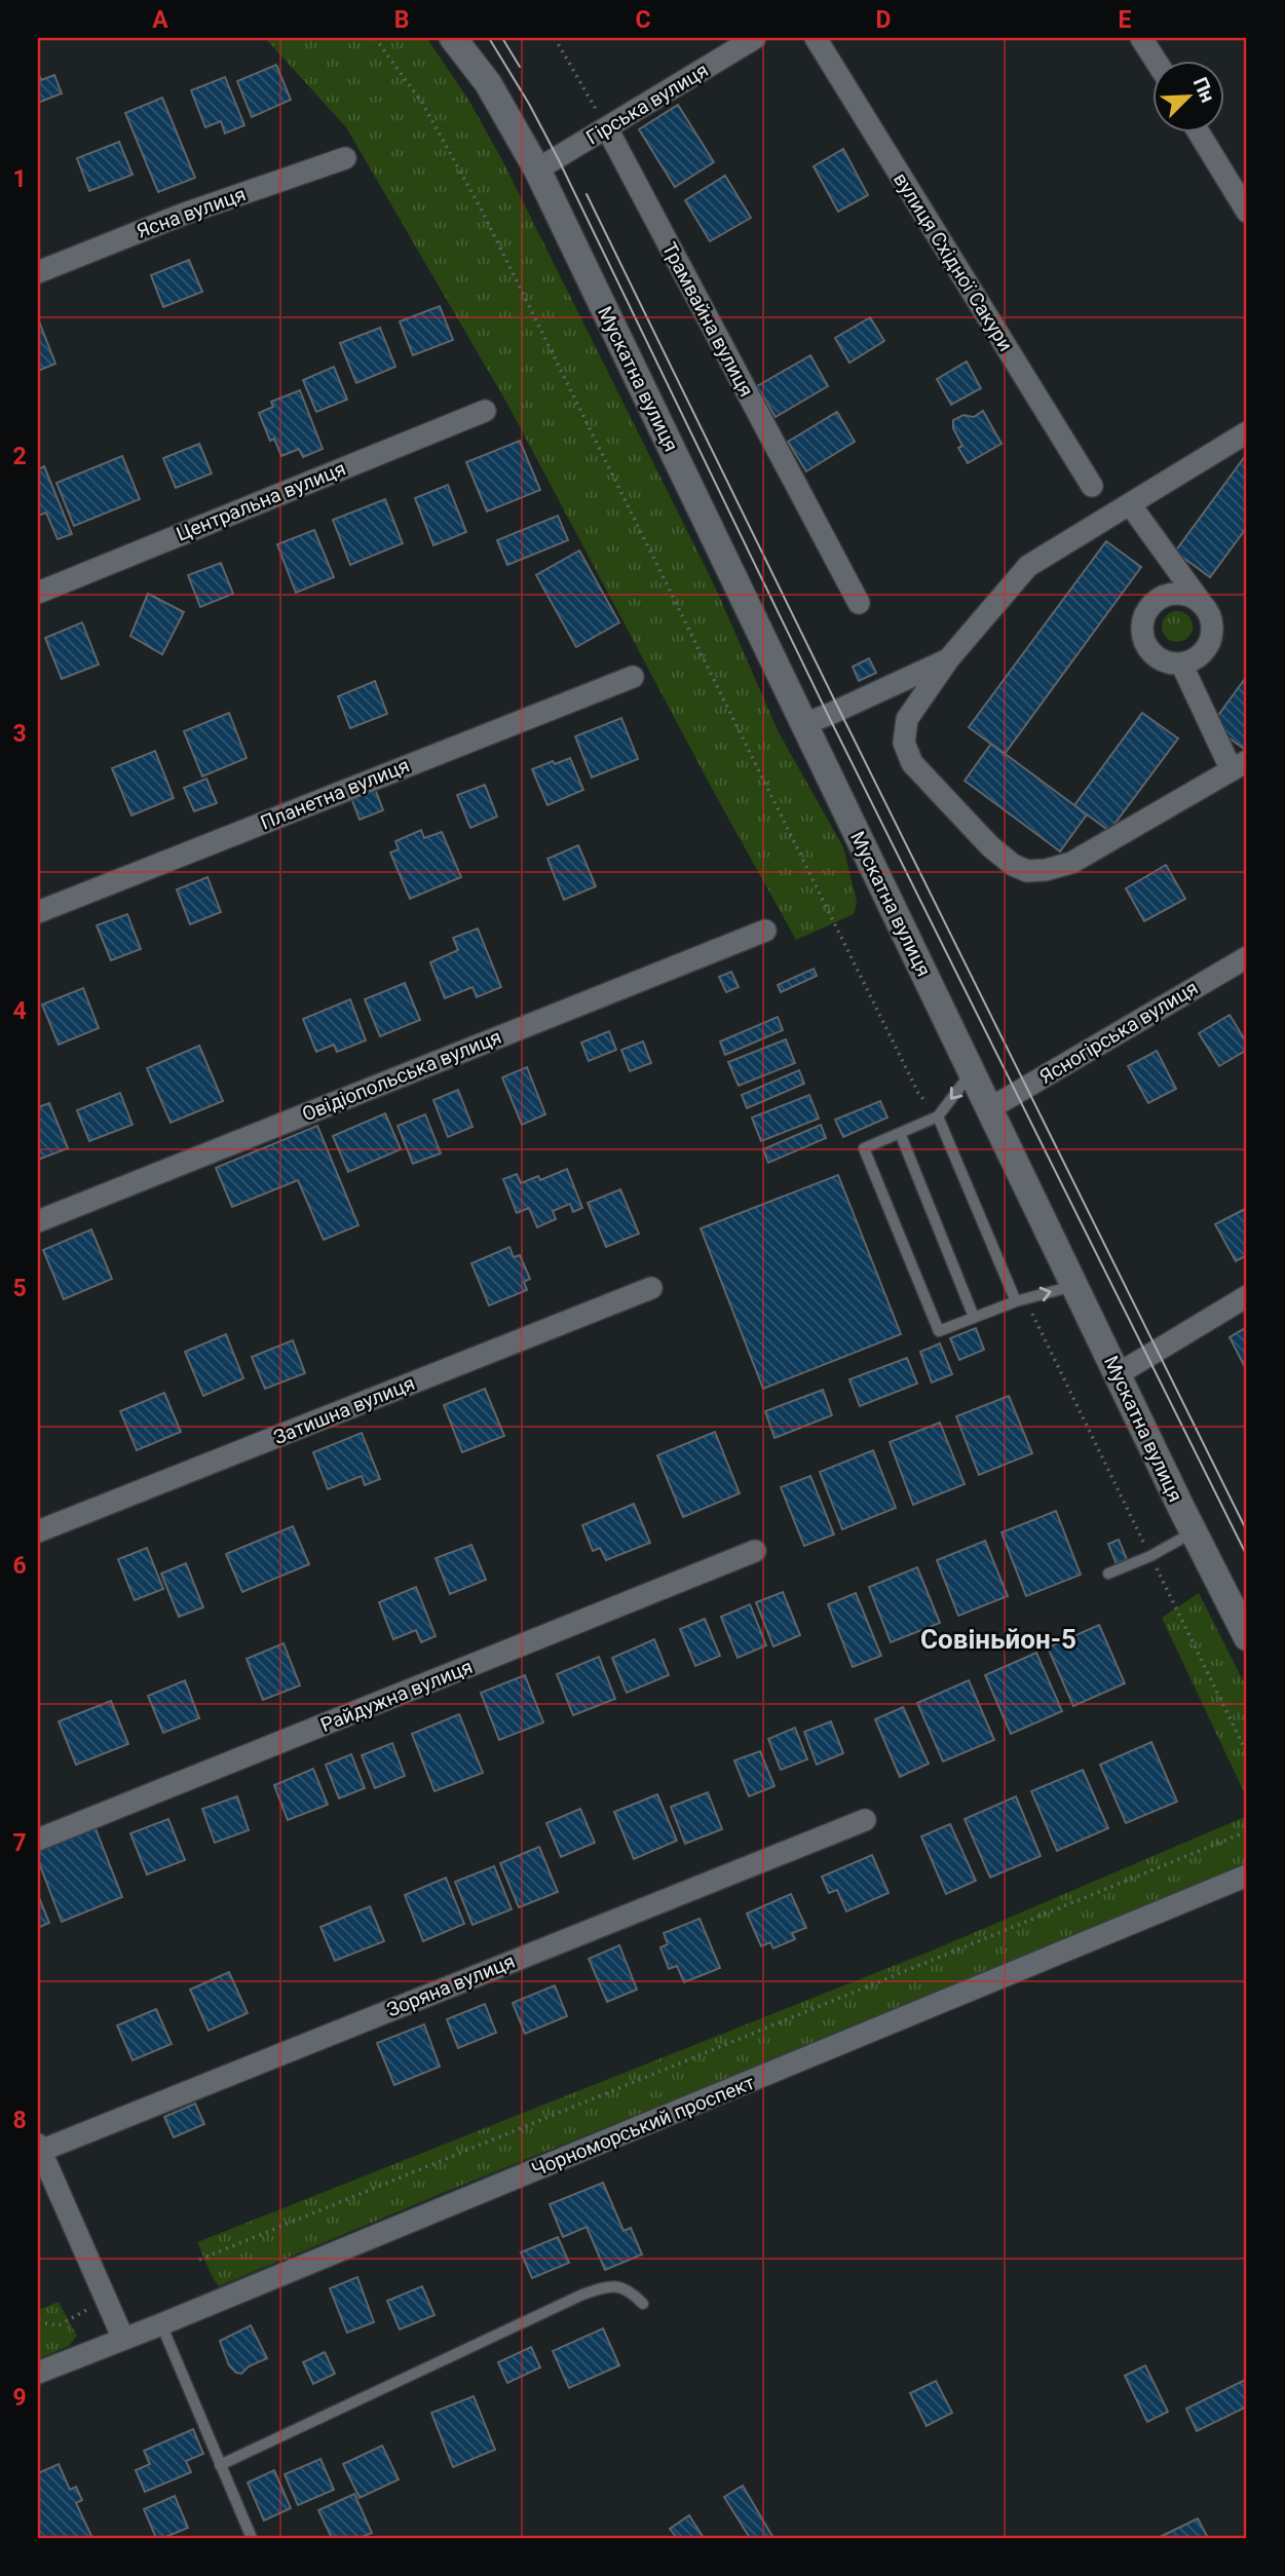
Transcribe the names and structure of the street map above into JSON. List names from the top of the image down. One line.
{"streets":{"street":["Гірська вулиця","Ясна вулиця","вулиця Східної Сакури","Трамвайна вулиця","Мускатна вулиця","Центральна вулиця","Планетна вулиця","Ясногірська вулиця","Овідіопольська вулиця","Затишна вулиця","Райдужна вулиця","Зоряна вулиця","Чорноморський проспект"]},"crossings":[["Гірська вулиця","Трамвайна вулиця"],["Гірська вулиця","Мускатна вулиця"],["Мускатна вулиця","Ясногірська вулиця"]],"districts":["Совіньйон-5"],"north":"top right","grid":{"columns":["A","B","C","D","E"],"rows":["1","2","3","4","5","6","7","8","9"]}}
